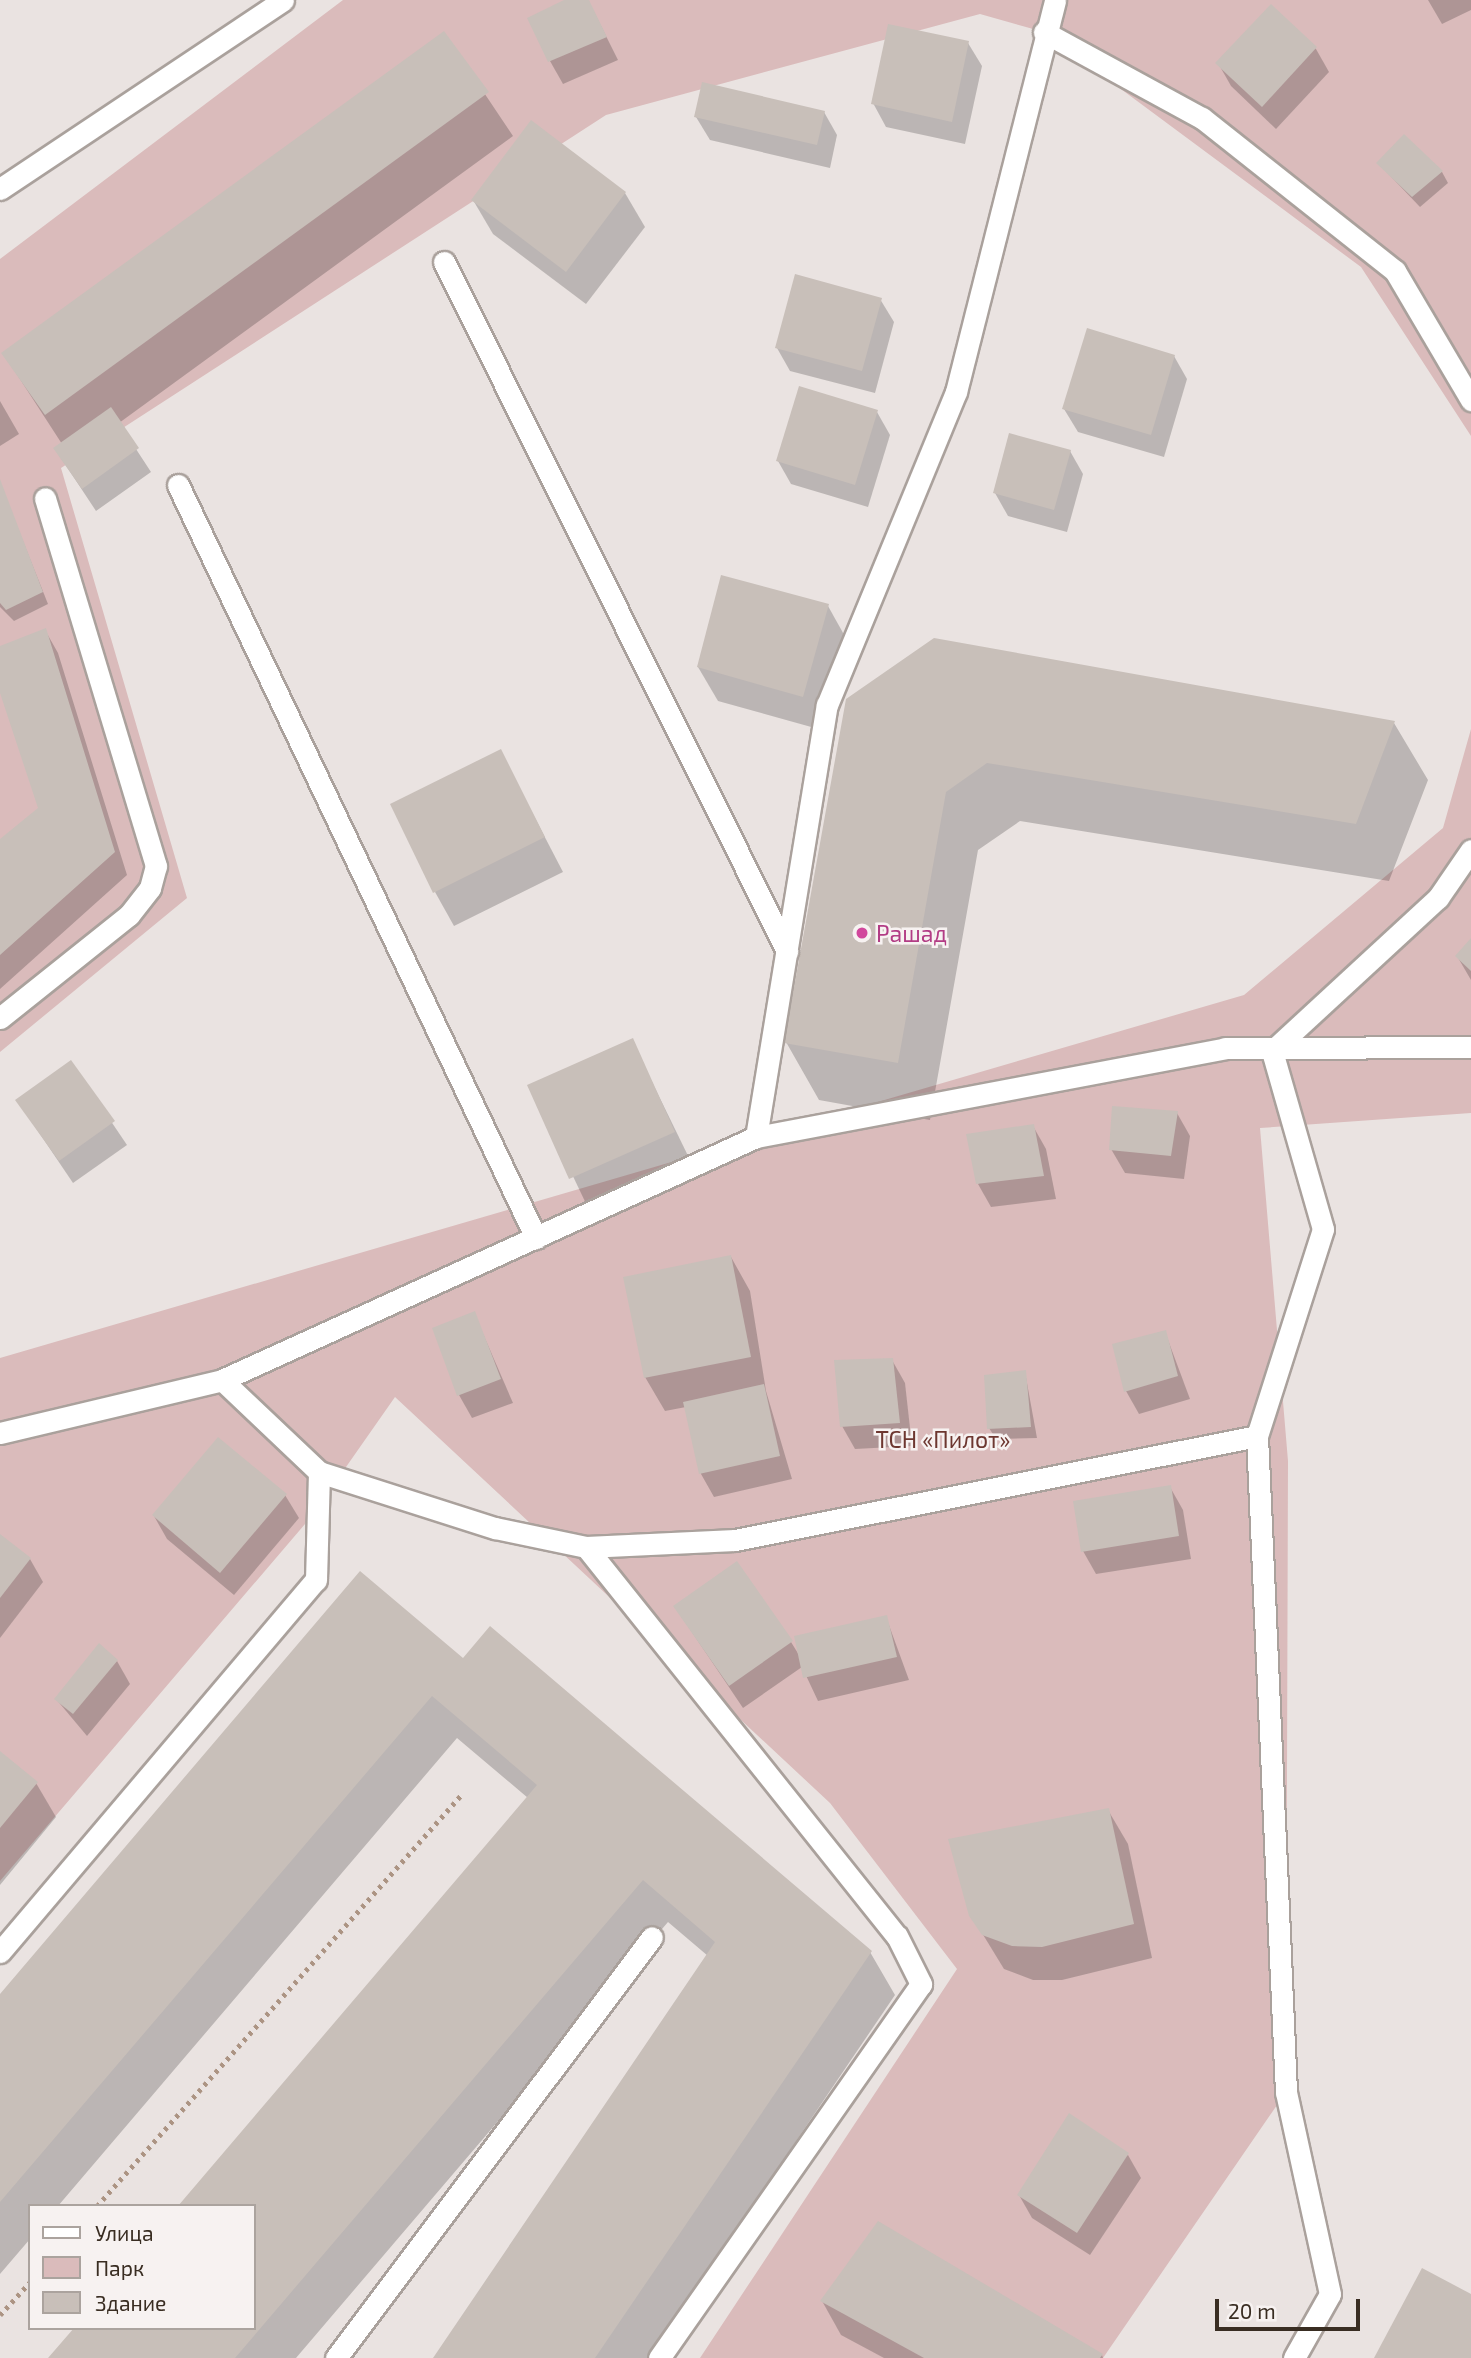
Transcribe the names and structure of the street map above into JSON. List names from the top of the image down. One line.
{"parks":["ТСН «Пилот»"],"places":["Рашад"],"legend":["Улица","Парк","Здание"],"scale_bar":"20 m"}
